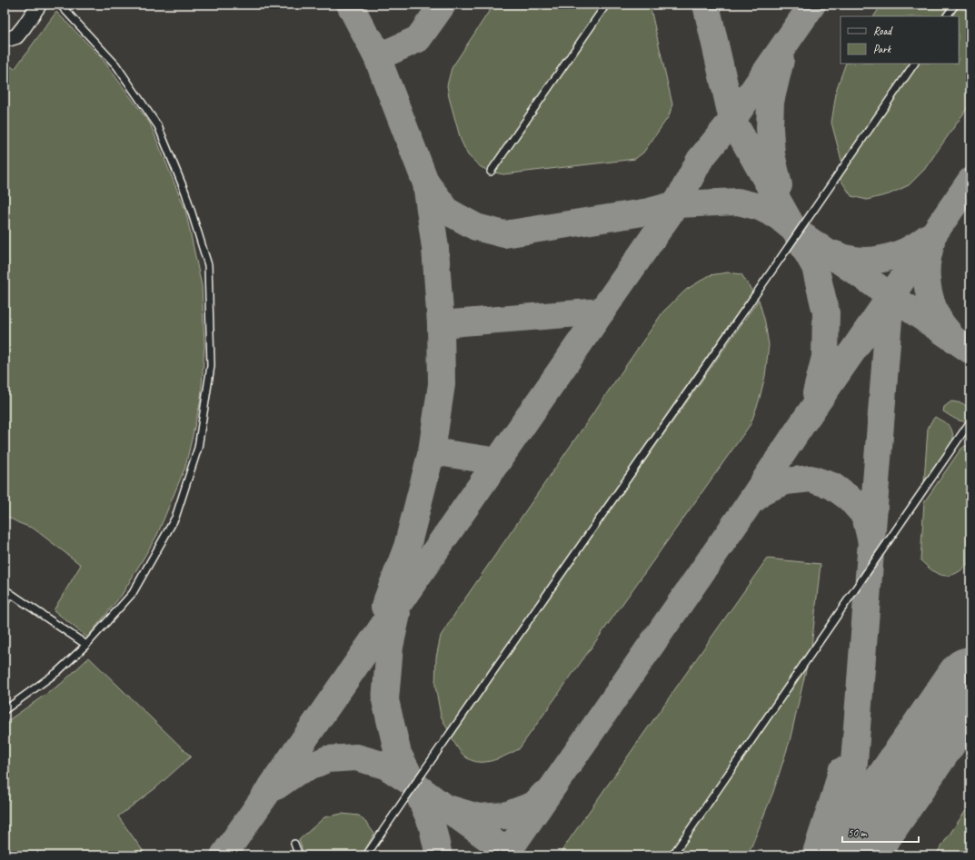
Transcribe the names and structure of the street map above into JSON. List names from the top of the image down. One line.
{"legend":["Road","Park"],"scale_bar":"50 m"}
